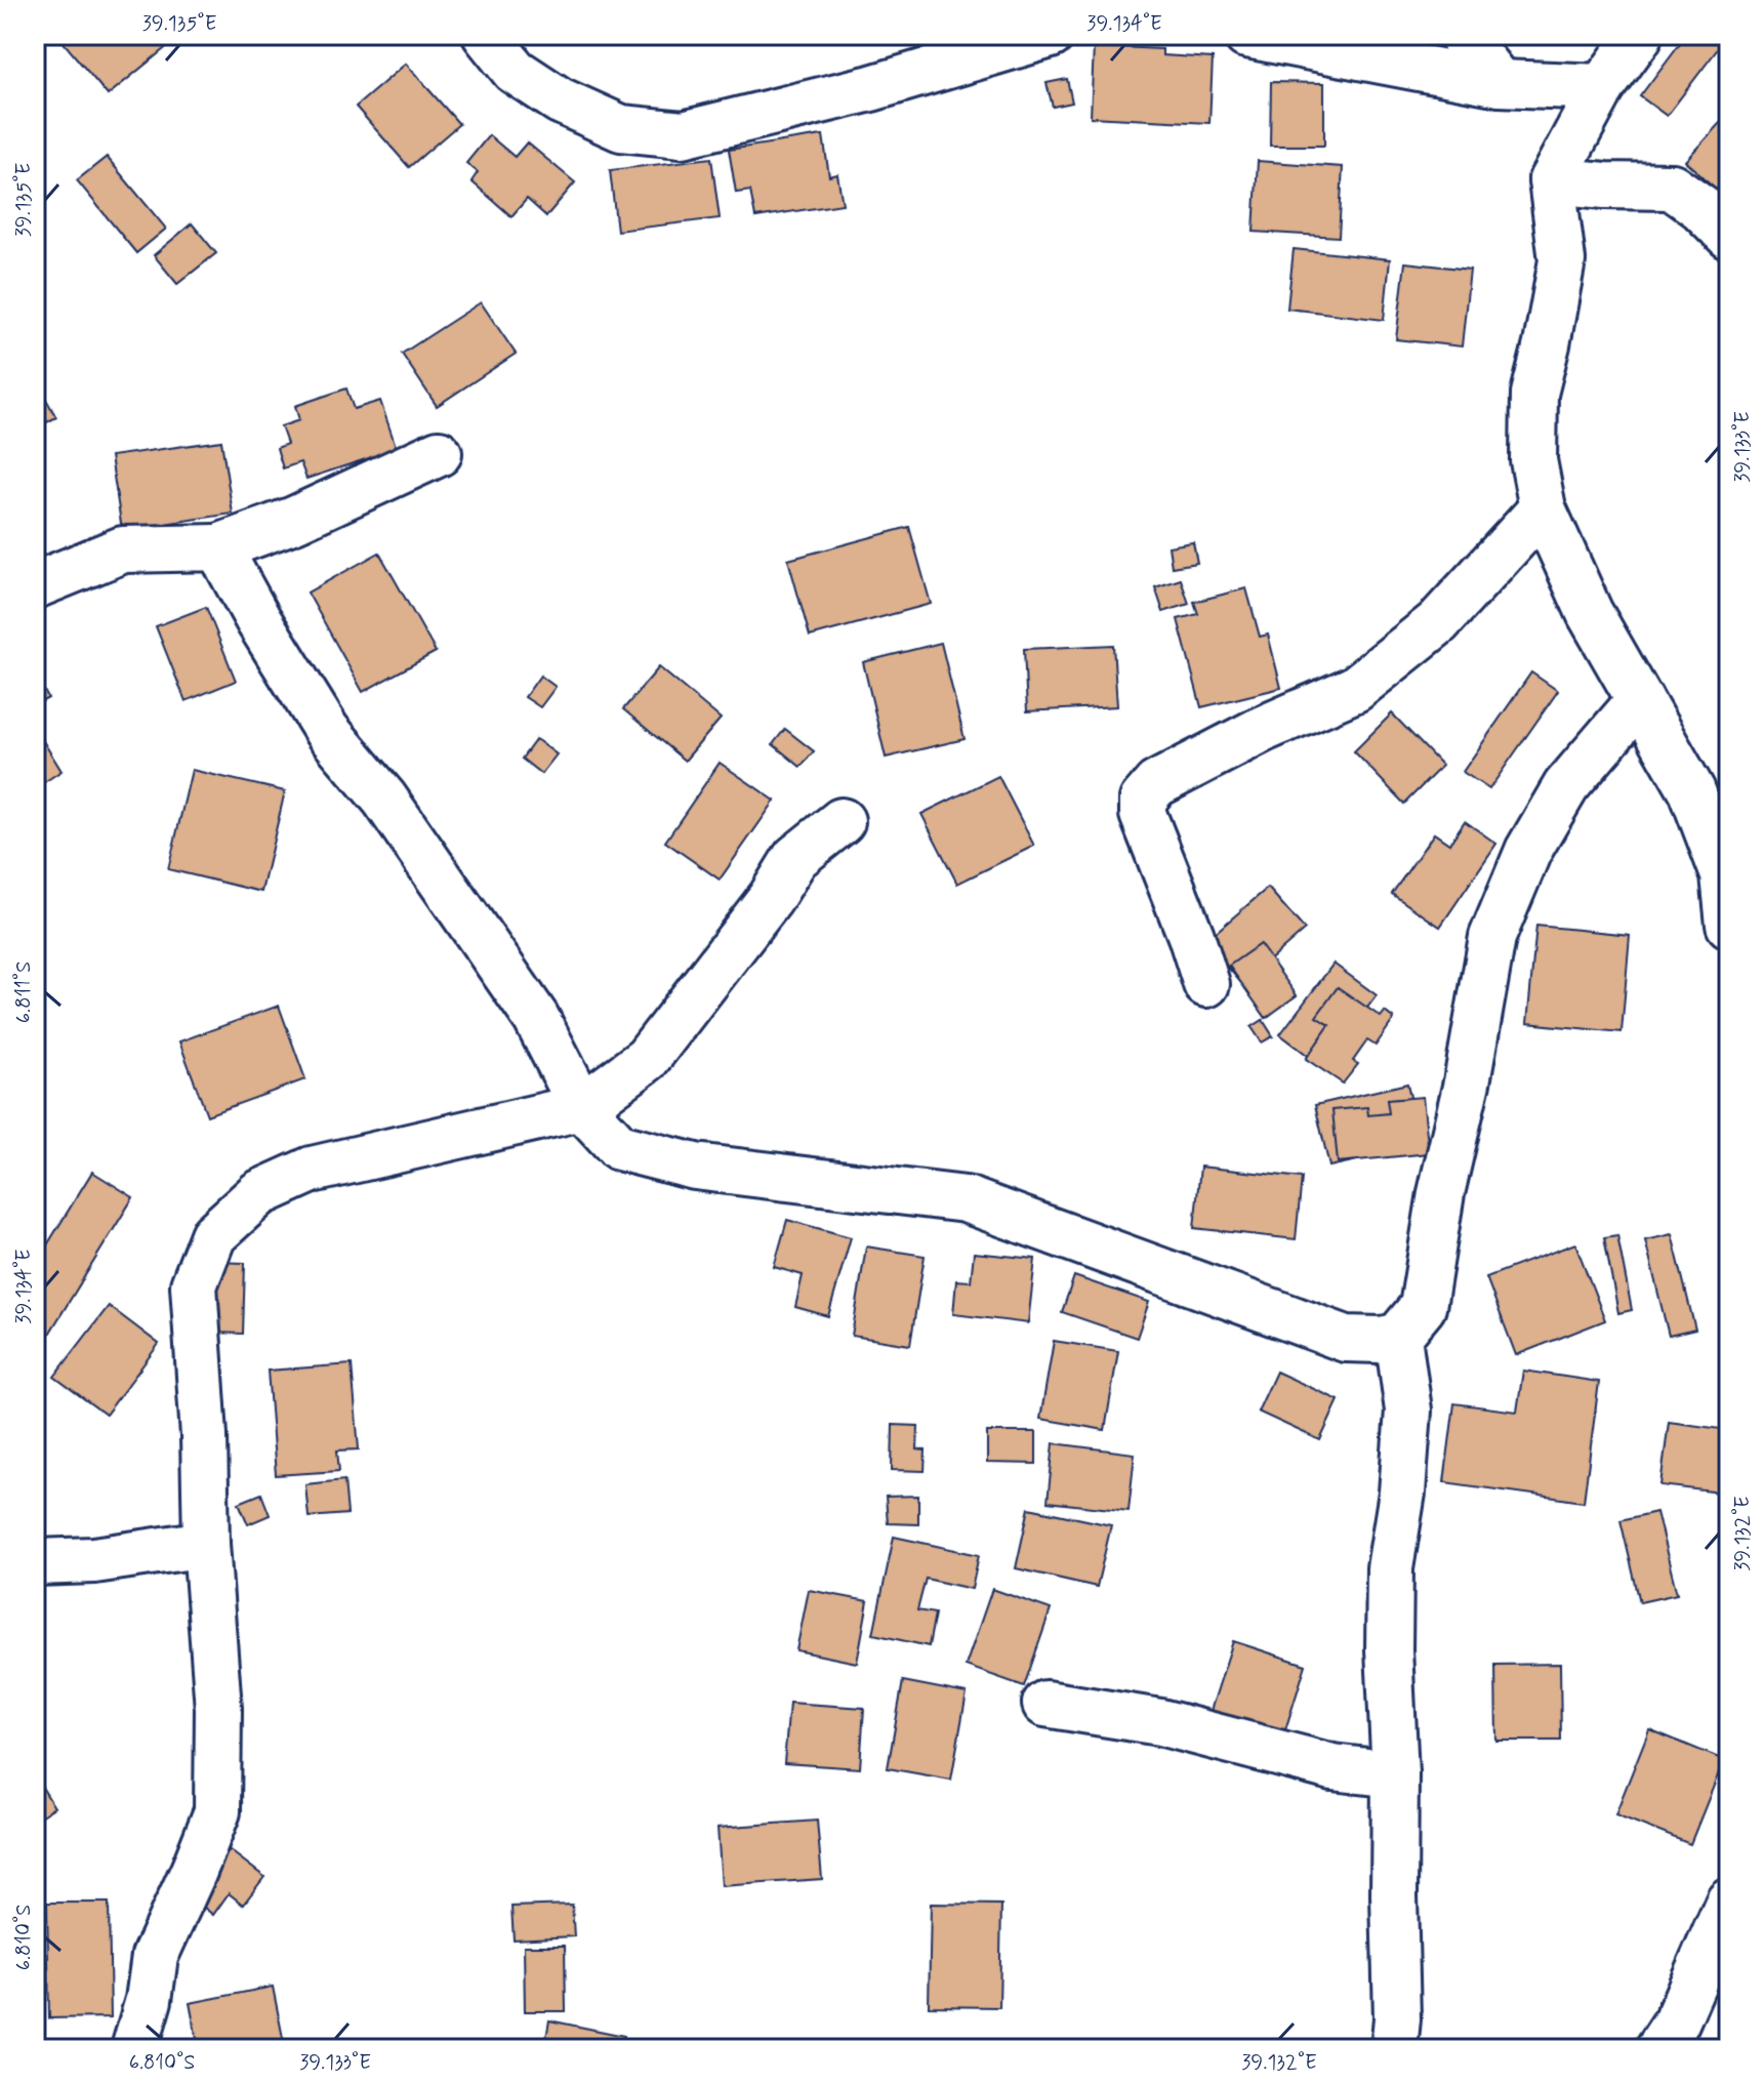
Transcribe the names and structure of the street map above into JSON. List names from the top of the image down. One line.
{"coordinates":["39.135°E","39.134°E","39.133°E","6.811°S","39.132°E","6.810°S"]}
